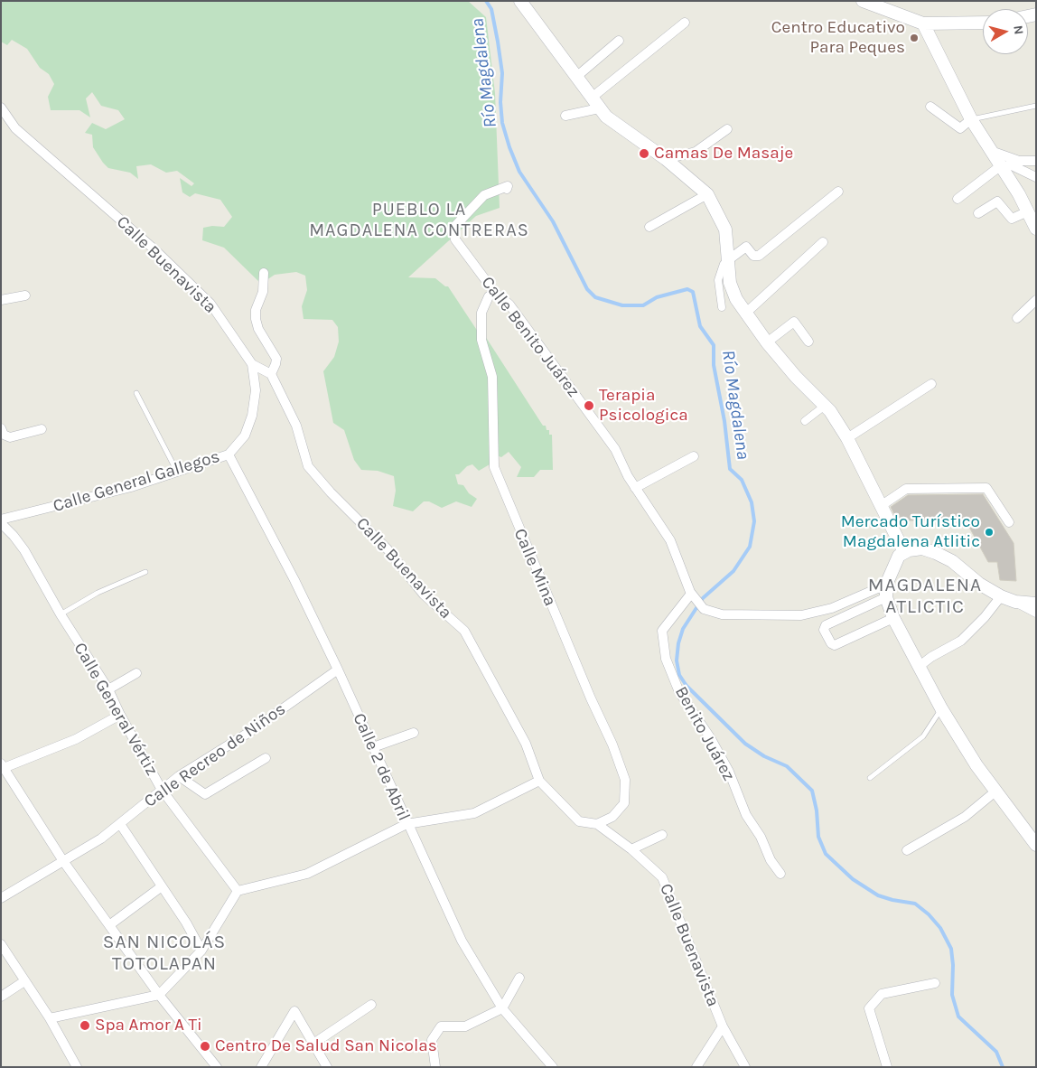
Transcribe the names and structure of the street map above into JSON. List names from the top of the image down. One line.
{"streets":{"street":["Calle Buenavista","Calle Benito Juárez","Calle General Gallegos","Calle Mina","Calle General Vértiz","Benito Juárez","Calle Recreo de Niños","Calle 2 de Abril"]},"crossings":[["Calle Buenavista","Calle General Gallegos"],["Calle Buenavista","Calle Mina"],["Calle Benito Juárez","Calle Mina"],["Calle Benito Juárez","Benito Juárez"],["Calle General Gallegos","Calle 2 de Abril"],["Calle General Vértiz","Calle Recreo de Niños"],["Calle Recreo de Niños","Calle 2 de Abril"]],"districts":["PUEBLO LA MAGDALENA CONTRERAS","MAGDALENA ATLICTIC","SAN NICOLÁS TOTOLAPAN"],"water":["Río Magdalena"],"places":["Centro Educativo Para Peques","Camas De Masaje","Terapia Psicologica","Mercado Turístico Magdalena Atlitic","Spa Amor A Ti","Centro De Salud San Nicolas"],"north":"right"}
